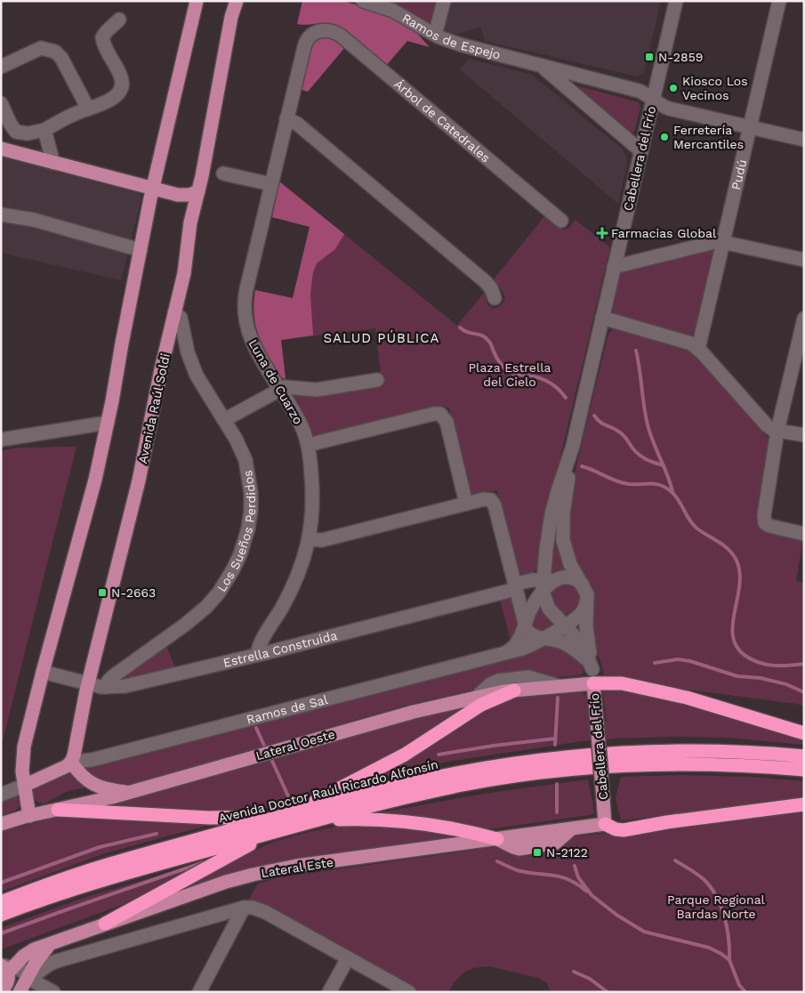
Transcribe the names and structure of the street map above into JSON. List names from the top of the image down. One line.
{"streets":{"highway":["Avenida Doctor Raúl Ricardo Alfonsín"],"main road":["Cabellera del Frío","Avenida Raúl Soldi","Lateral Oeste","Lateral Este"],"street":["Ramos de Espejo","Árbol de Catedrales","Pudú","Luna de Cuarzo","Los Sueños Perdidos","Estrella Construida","Ramos de Sal"]},"crossings":[["Ramos de Espejo","Cabellera del Frío"],["Ramos de Espejo","Pudú"],["Árbol de Catedrales","Luna de Cuarzo"],["Cabellera del Frío","Estrella Construida"],["Cabellera del Frío","Ramos de Sal"],["Cabellera del Frío","Lateral Oeste"],["Luna de Cuarzo","Estrella Construida"],["Avenida Raúl Soldi","Los Sueños Perdidos"],["Avenida Raúl Soldi","Estrella Construida"],["Avenida Raúl Soldi","Ramos de Sal"],["Los Sueños Perdidos","Estrella Construida"],["Estrella Construida","Ramos de Sal"]],"districts":["SALUD PÚBLICA"],"parks":["Plaza Estrella del Cielo","Parque Regional Bardas Norte"],"places":{"transit":["N-2859","N-2663","N-2122"],"other":["Kiosco Los Vecinos","Ferretería Mercantiles"],"health":["Farmacias Global"]}}
